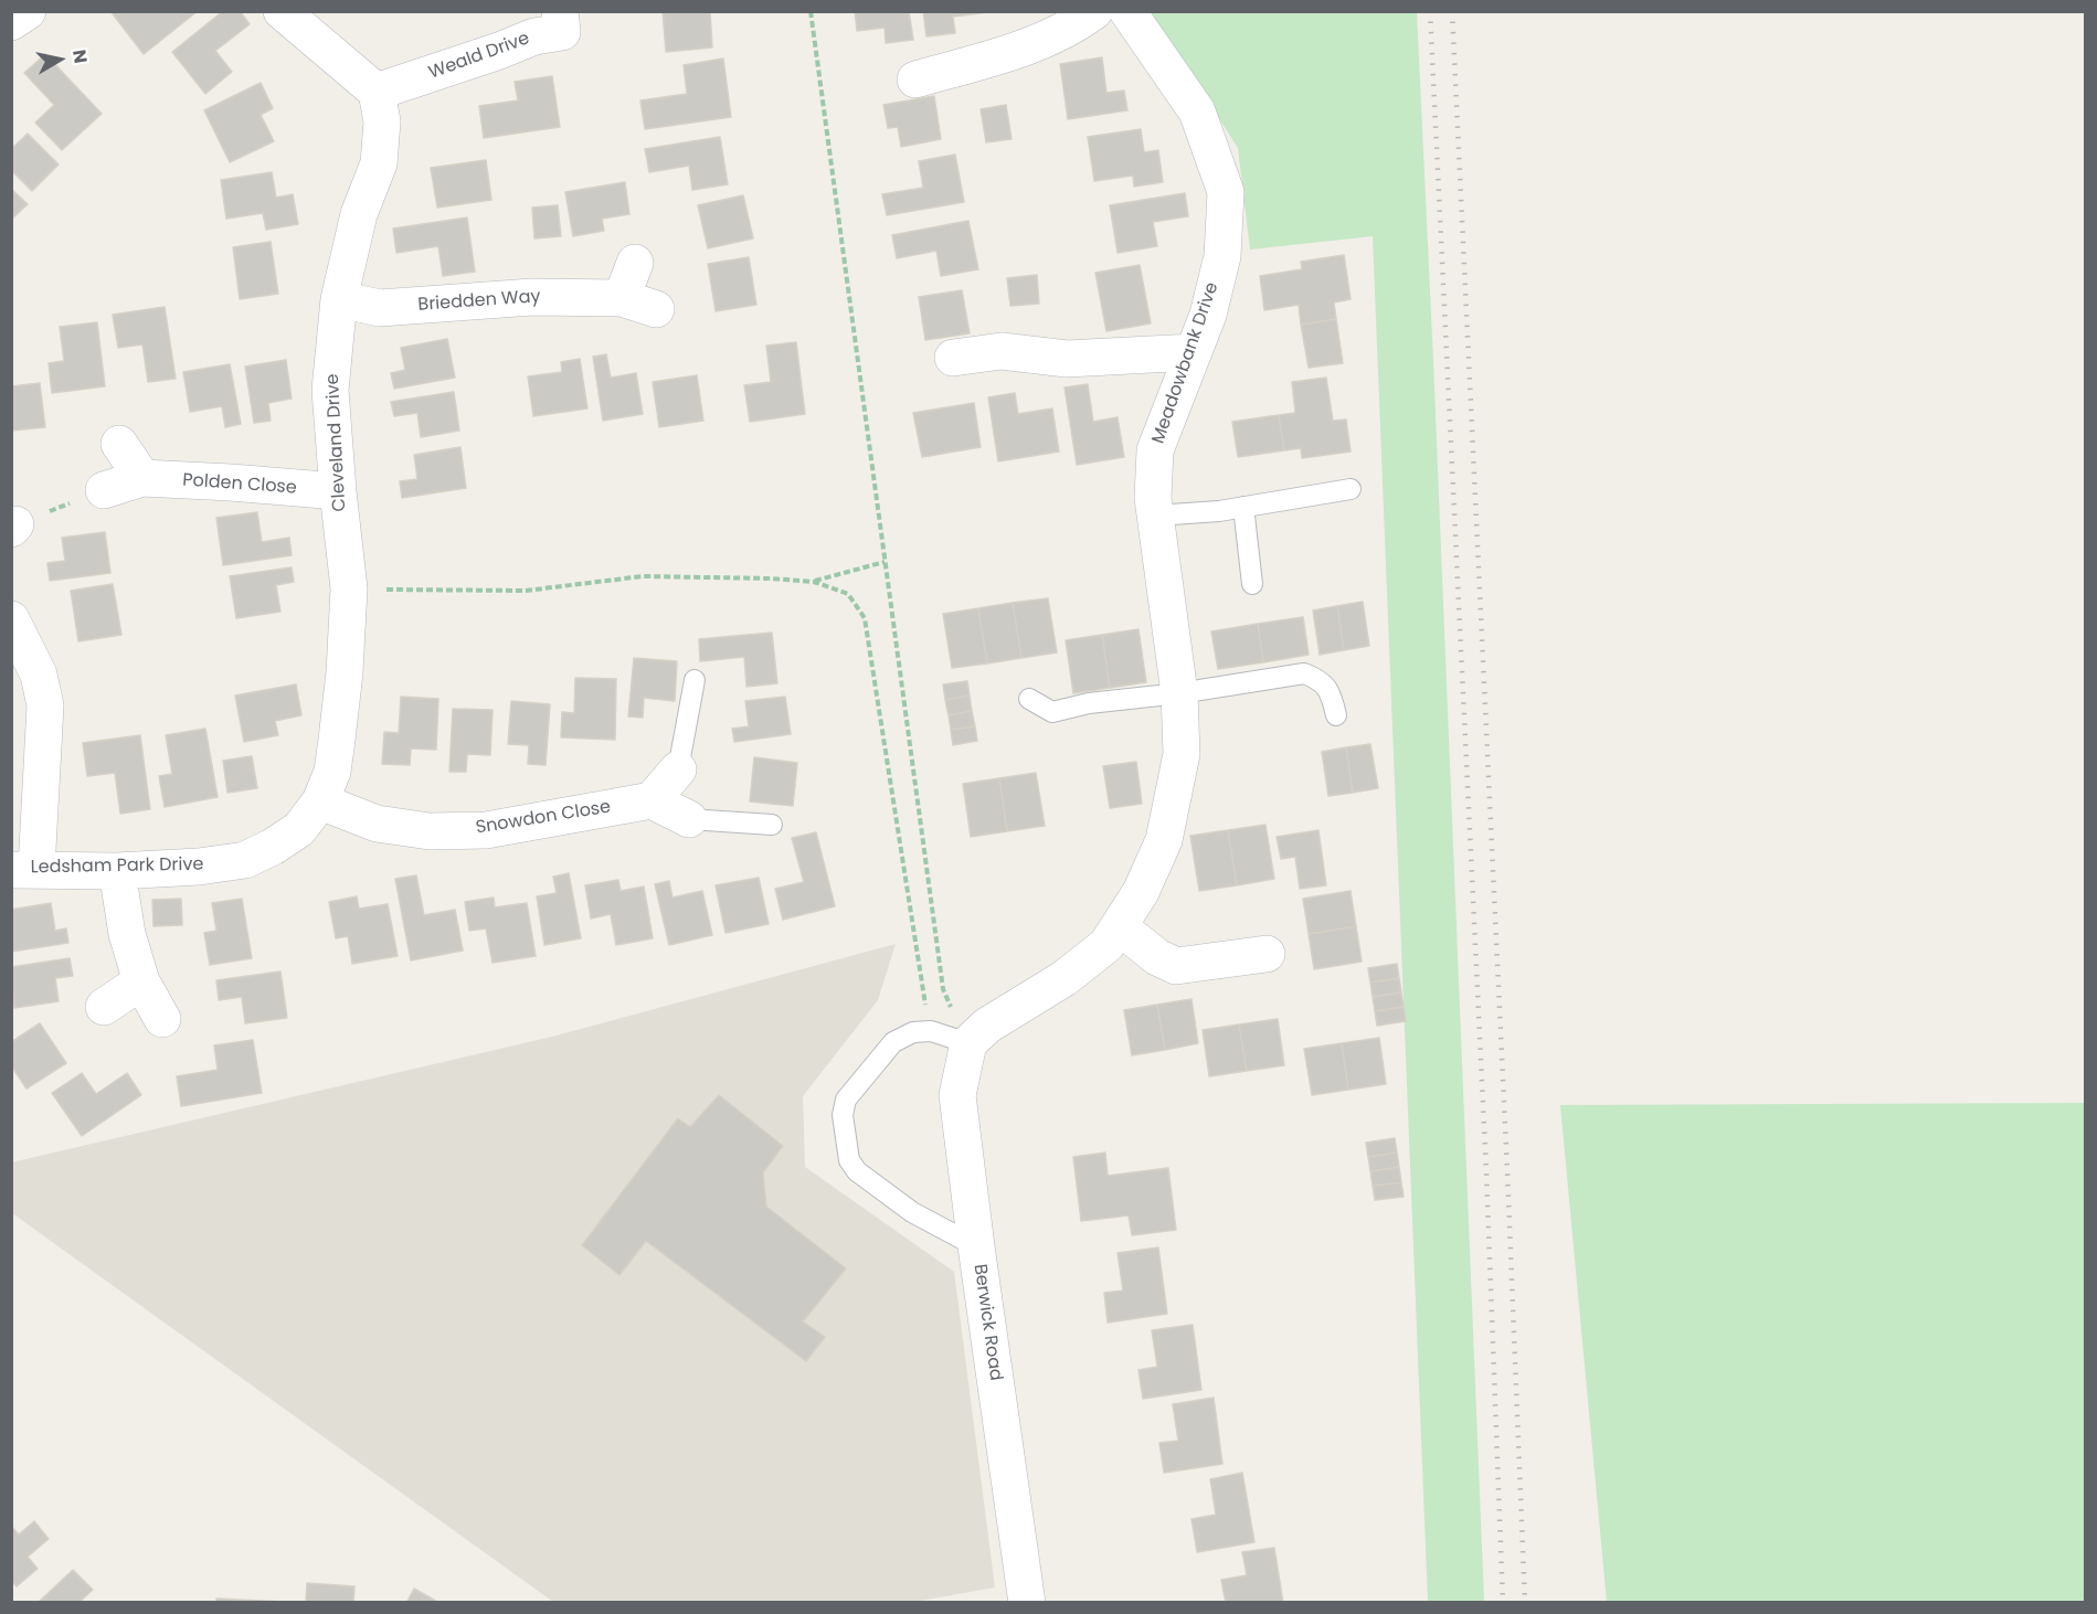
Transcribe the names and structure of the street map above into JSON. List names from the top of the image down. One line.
{"streets":{"street":["Weald Drive","Briedden Way","Meadowbank Drive","Cleveland Drive","Polden Close","Snowdon Close","Ledsham Park Drive","Berwick Road"]},"crossings":[["Weald Drive","Cleveland Drive"],["Briedden Way","Cleveland Drive"],["Meadowbank Drive","Berwick Road"],["Cleveland Drive","Polden Close"],["Cleveland Drive","Snowdon Close"],["Cleveland Drive","Ledsham Park Drive"],["Snowdon Close","Ledsham Park Drive"]],"north":"right"}
